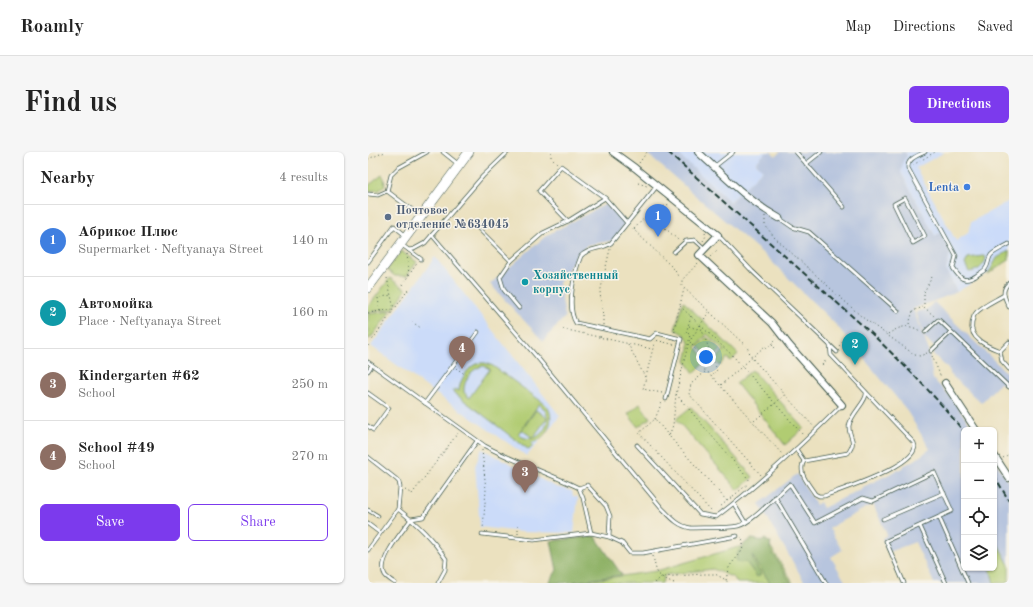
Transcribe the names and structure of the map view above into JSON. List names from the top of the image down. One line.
{"places":["Lenta","Почтовое отделение №634045","Хозяйственный корпус"],"page":{"header":"Roamly","nav":["Map","Directions","Saved"],"buttons":["Directions",["Save","Share"]],"title":"Find us","heading":["Nearby","4 results"],"list":[{"mark":"1","name":"Абрикос Плюс","note":"Supermarket · Neftyanaya Street","value":"140 m"},{"mark":"2","name":"Автомойка","note":"Place · Neftyanaya Street","value":"160 m"},{"mark":"3","name":"Kindergarten #62","note":"School","value":"250 m"},{"mark":"4","name":"School #49","note":"School","value":"270 m"}],"pins":["1","2","4","3"],"map_buttons":["+","−"]}}
